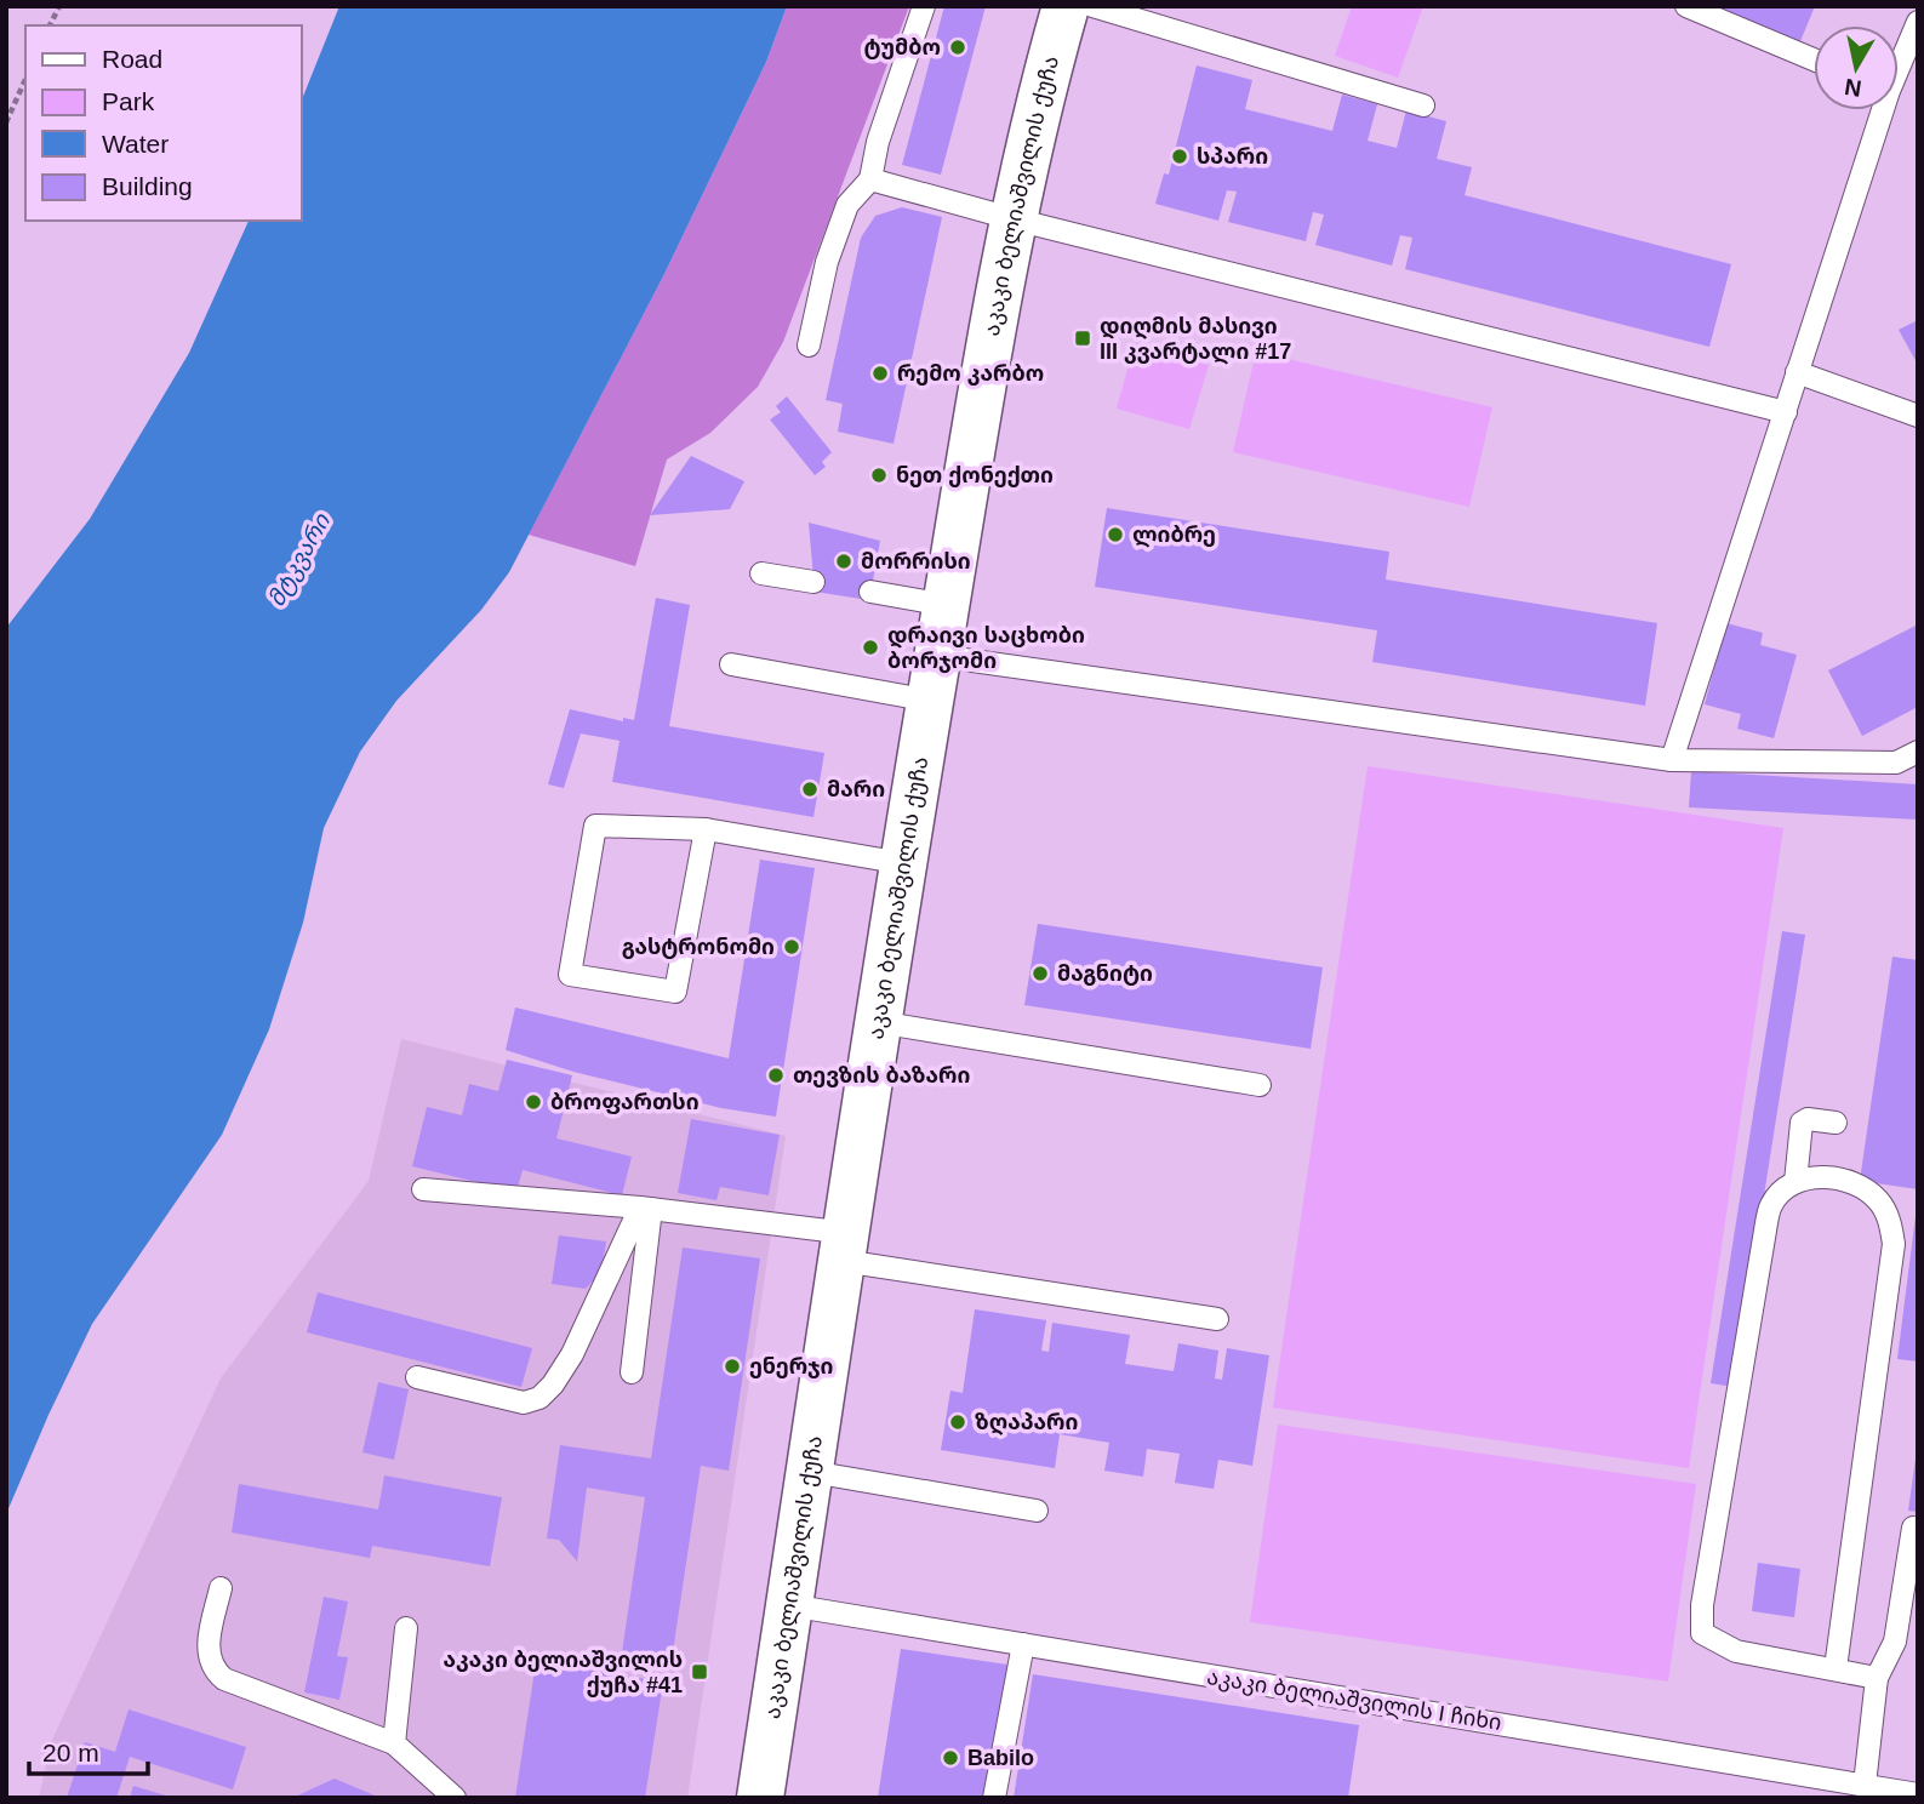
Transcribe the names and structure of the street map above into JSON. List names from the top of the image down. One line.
{"streets":{"main road":["აკაკი ბელიაშვილის ქუჩა"],"lane":["აკაკი ბელიაშვილის I ჩიხი"]},"crossings":[["აკაკი ბელიაშვილის ქუჩა","აკაკი ბელიაშვილის I ჩიხი"]],"water":["მტკვარი"],"places":{"other":["ტუმბო","სპარი","რემო კარბო","ნეთ ქონექთი","ლიბრე","მორრისი","დრაივი საცხობი ბორჯომი","მარი","გასტრონომი","მაგნიტი","თევზის ბაზარი","ბროფართსი","ენერჯი","ზღაპარი","Babilo"],"transit":["დიღმის მასივი III კვარტალი #17","აკაკი ბელიაშვილის ქუჩა #41"]},"legend":["Road","Park","Water","Building"],"scale_bar":"20 m","north":"bottom"}
